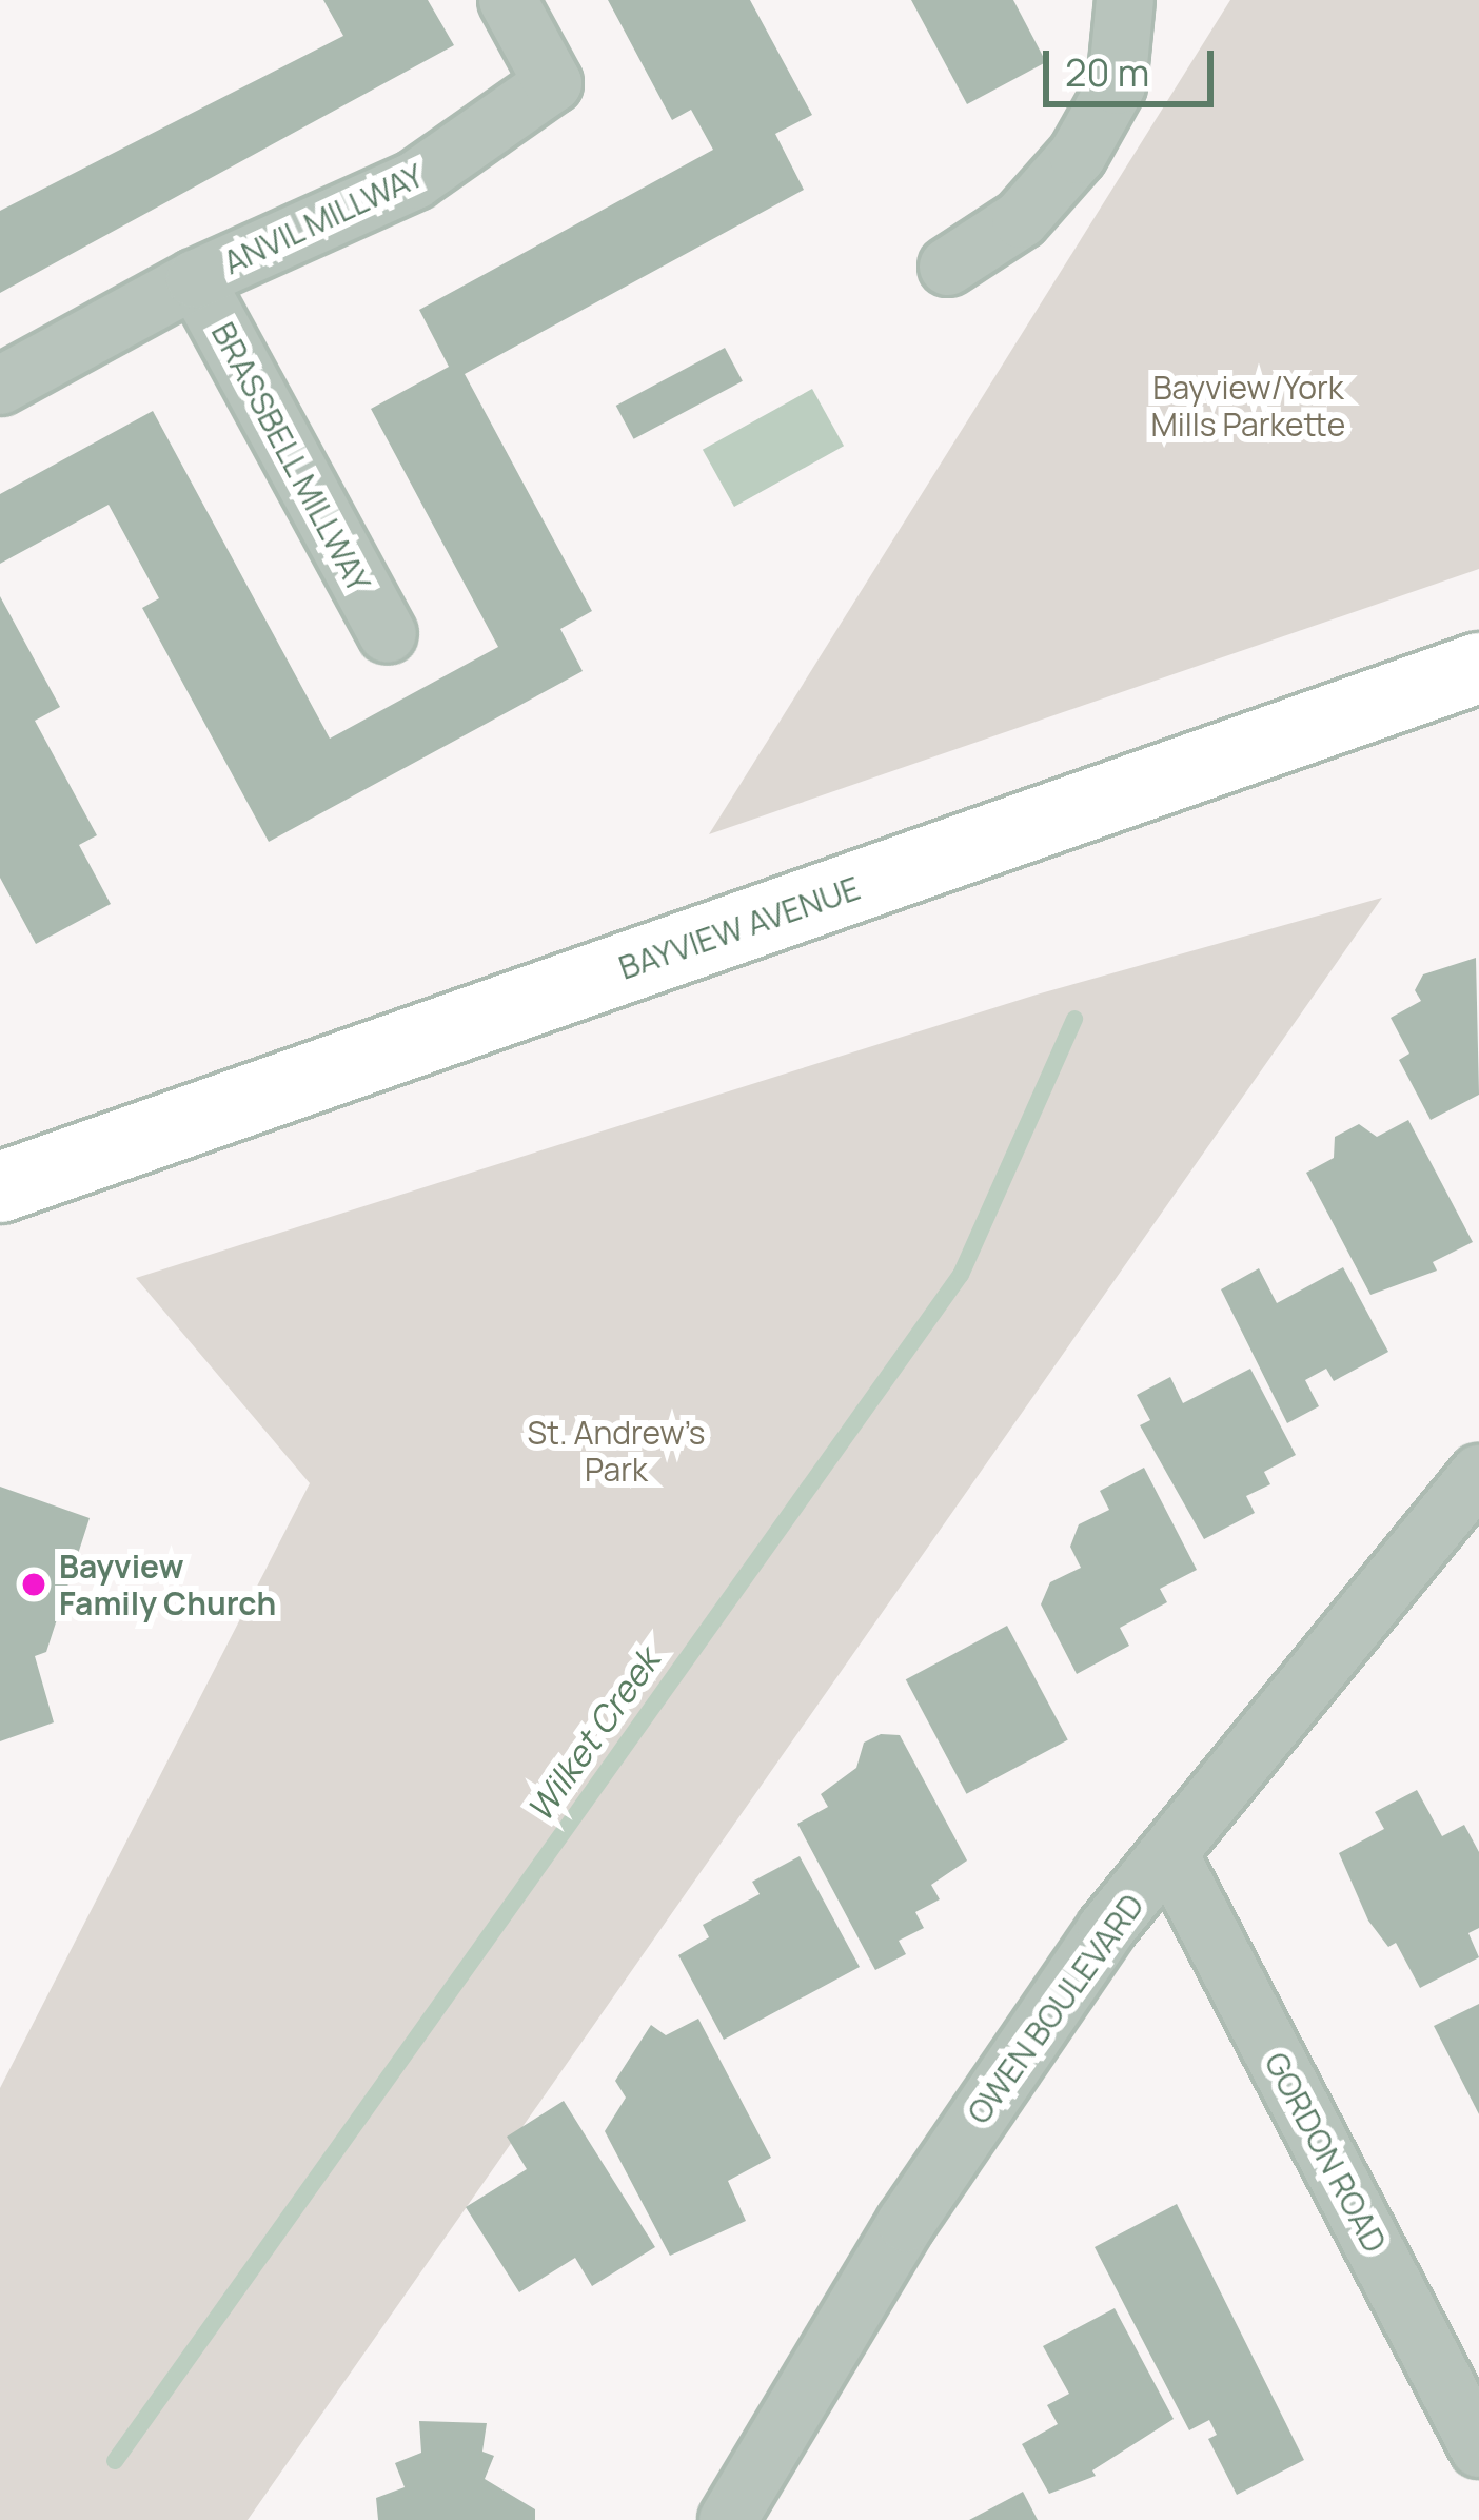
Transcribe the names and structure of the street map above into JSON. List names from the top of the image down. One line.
{"streets":{"main road":["BAYVIEW AVENUE"],"street":["ANVIL MILLWAY","BRASSBELL MILLWAY","OWEN BOULEVARD","GORDON ROAD"]},"crossings":[["ANVIL MILLWAY","BRASSBELL MILLWAY"],["OWEN BOULEVARD","GORDON ROAD"]],"water":["Wilket Creek"],"parks":["Bayview/York Mills Parkette","St. Andrew’s Park"],"places":["Bayview Family Church"],"scale_bar":"20 m"}
